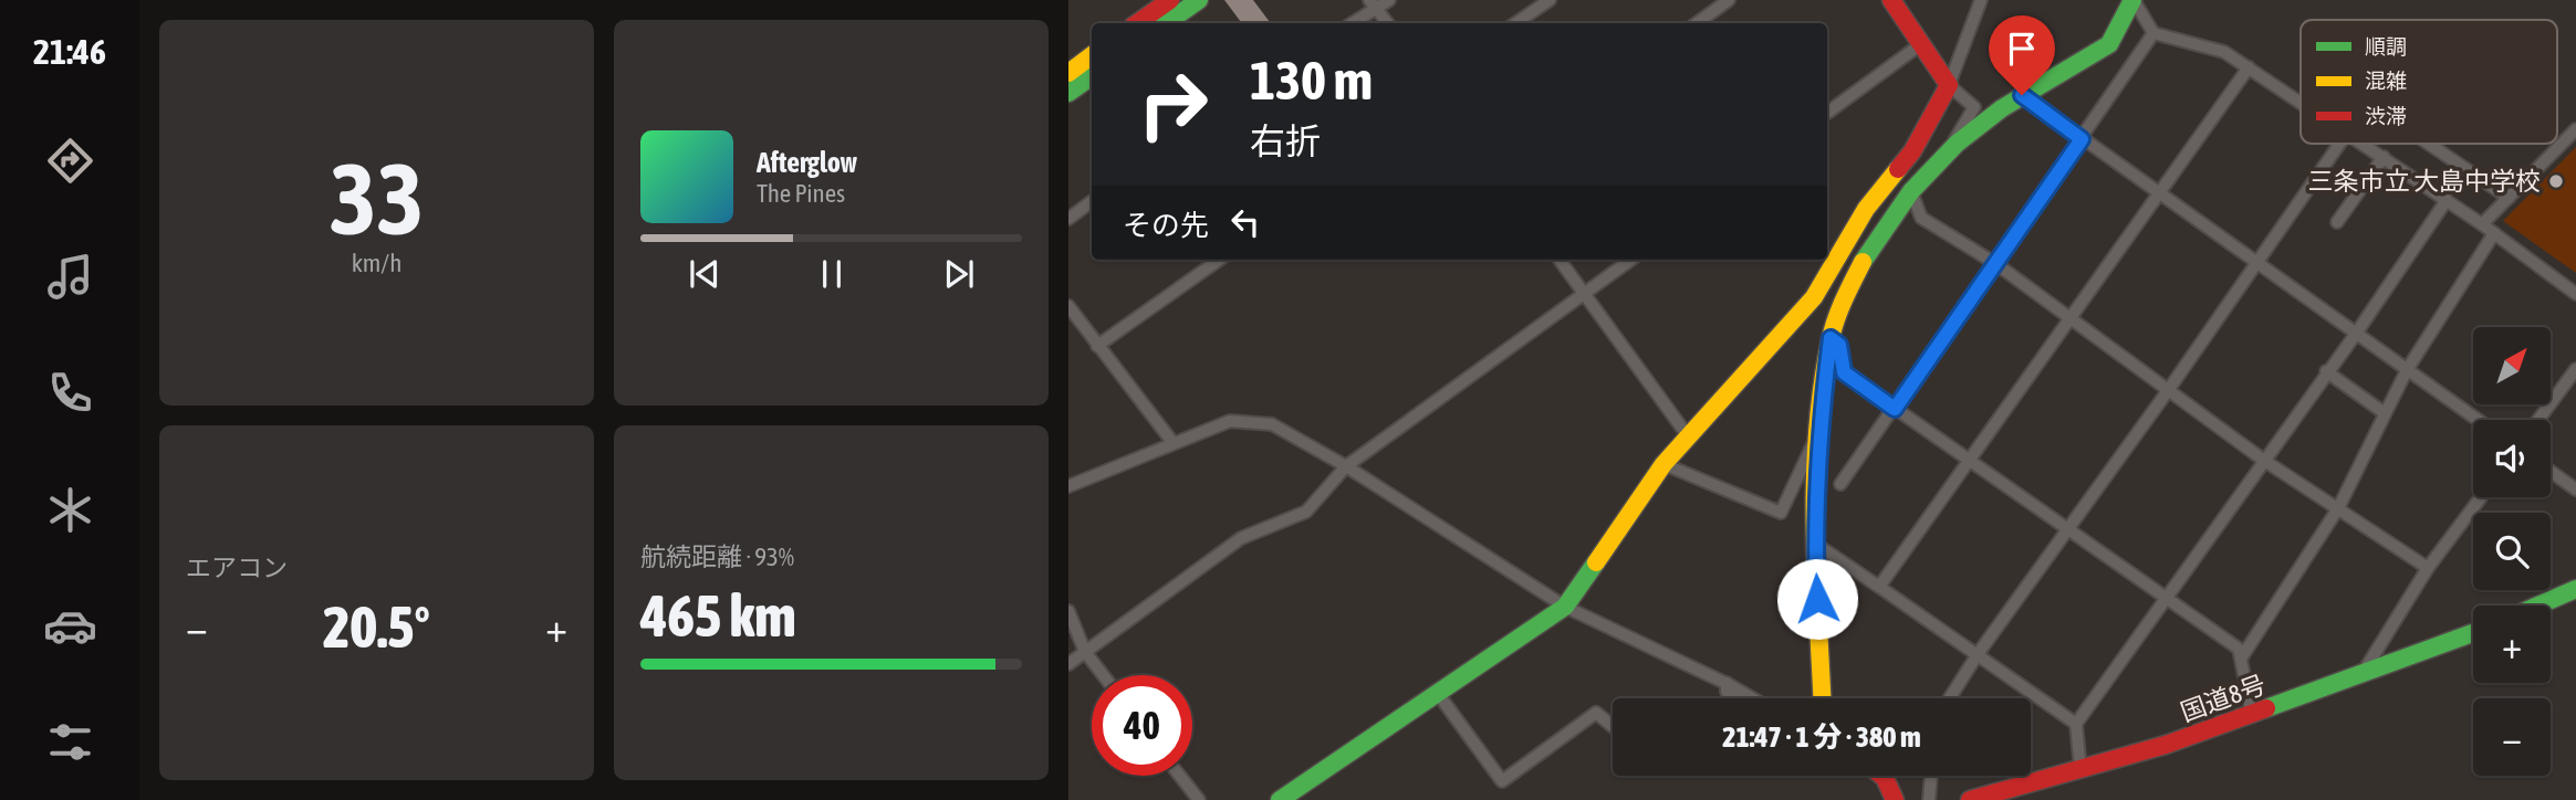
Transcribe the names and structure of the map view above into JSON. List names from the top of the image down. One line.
{"streets":{"main road":["国道8号"]},"places":["三条市立 大島中学校"],"legend":["順調","混雑","渋滞"],"north":"top right","page":{"tabs":"21:46","tile":[["33","km/h"],"エアコン",["航続距離 · 93%","465 km"]],"turn":["130 m","右折"],"song":["Afterglow","The Pines"],"then":"その先","map_buttons":["+","−"],"heat":["−","20.5°","+"],"limit":"40","trip":"21:47 · 1 分 · 380 m"}}
